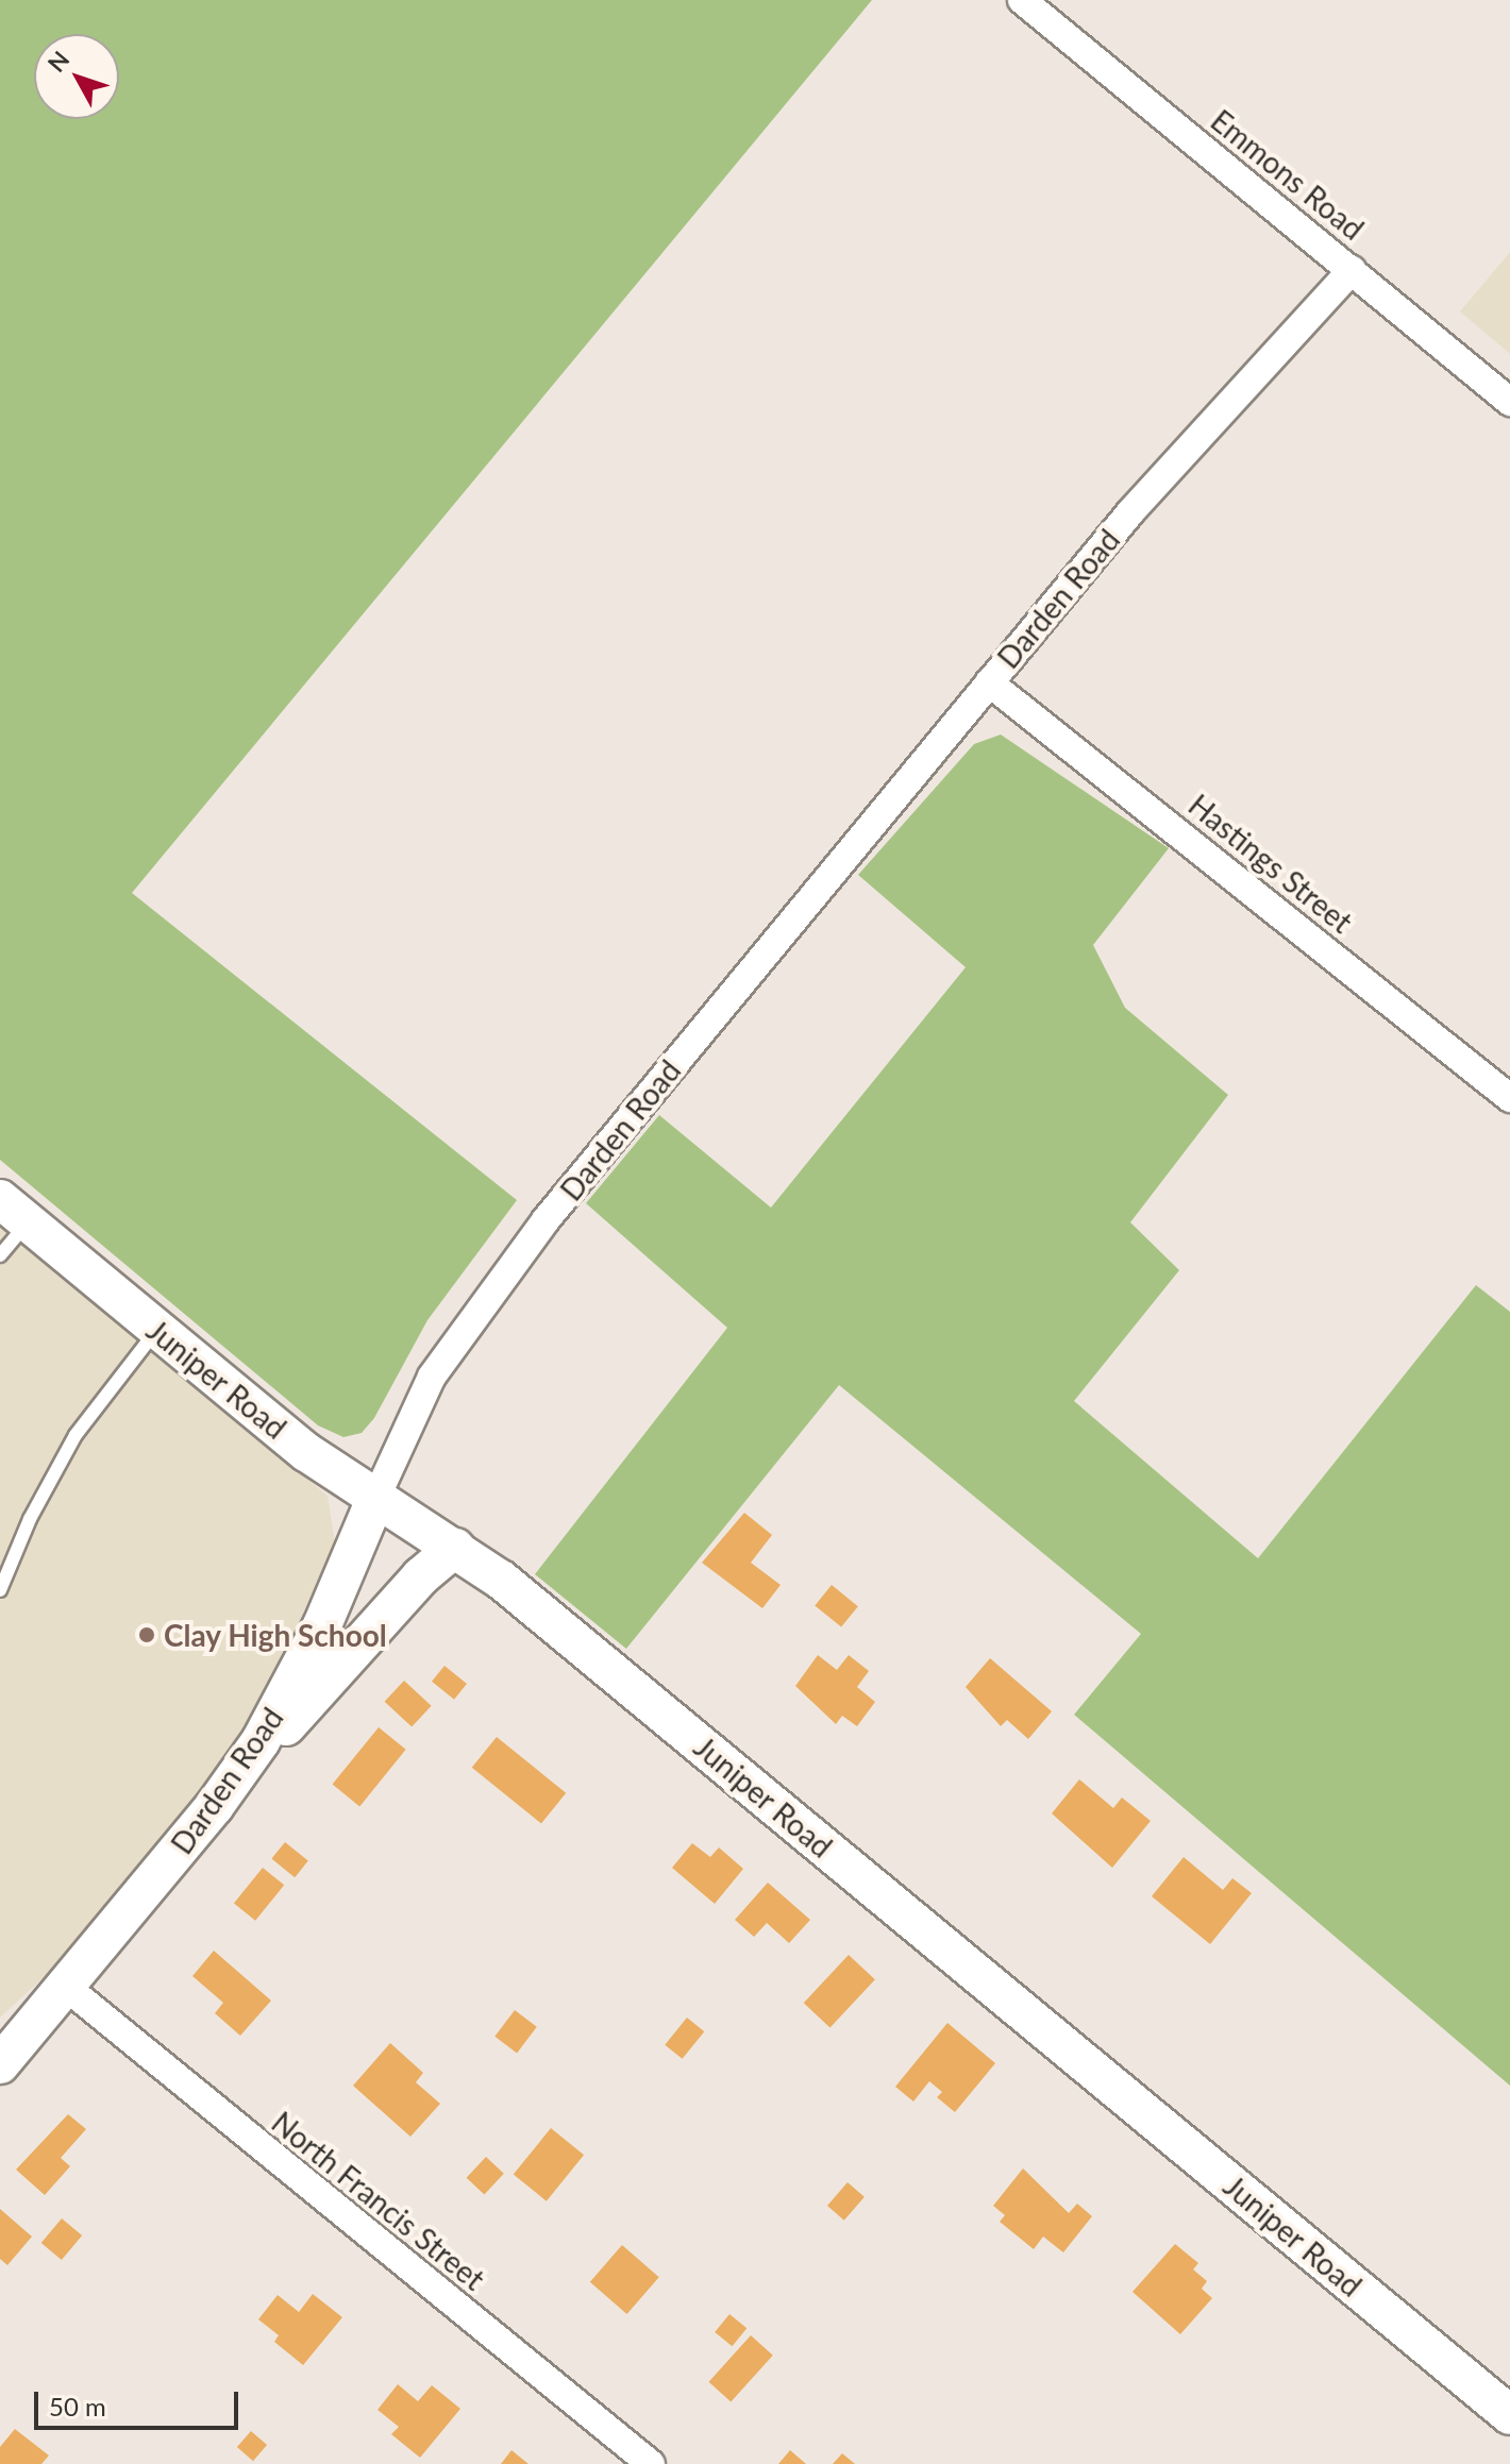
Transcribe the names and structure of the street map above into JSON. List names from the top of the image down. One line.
{"streets":{"street":["Emmons Road","Darden Road","Hastings Street","Juniper Road","North Francis Street"]},"crossings":[["Emmons Road","Darden Road"],["Darden Road","Hastings Street"],["Darden Road","Juniper Road"],["Darden Road","North Francis Street"]],"places":["Clay High School"],"scale_bar":"50 m","north":"top left"}
